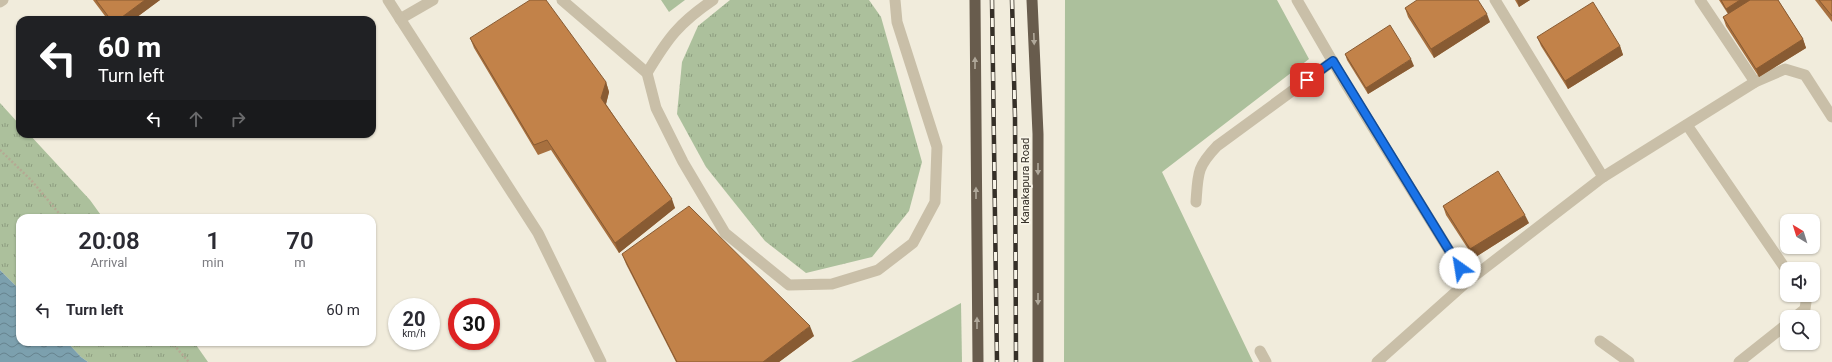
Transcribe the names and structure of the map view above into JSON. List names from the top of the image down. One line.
{"streets":{"highway":["Kanakapura Road"]},"north":"top left","page":{"turn":["60 m","Turn left"],"eta":["20:08","Arrival","1","min","70","m"],"list":[{"name":"Turn left","value":"60 m"}],"speed":"20 km/h","limit":"30"}}
